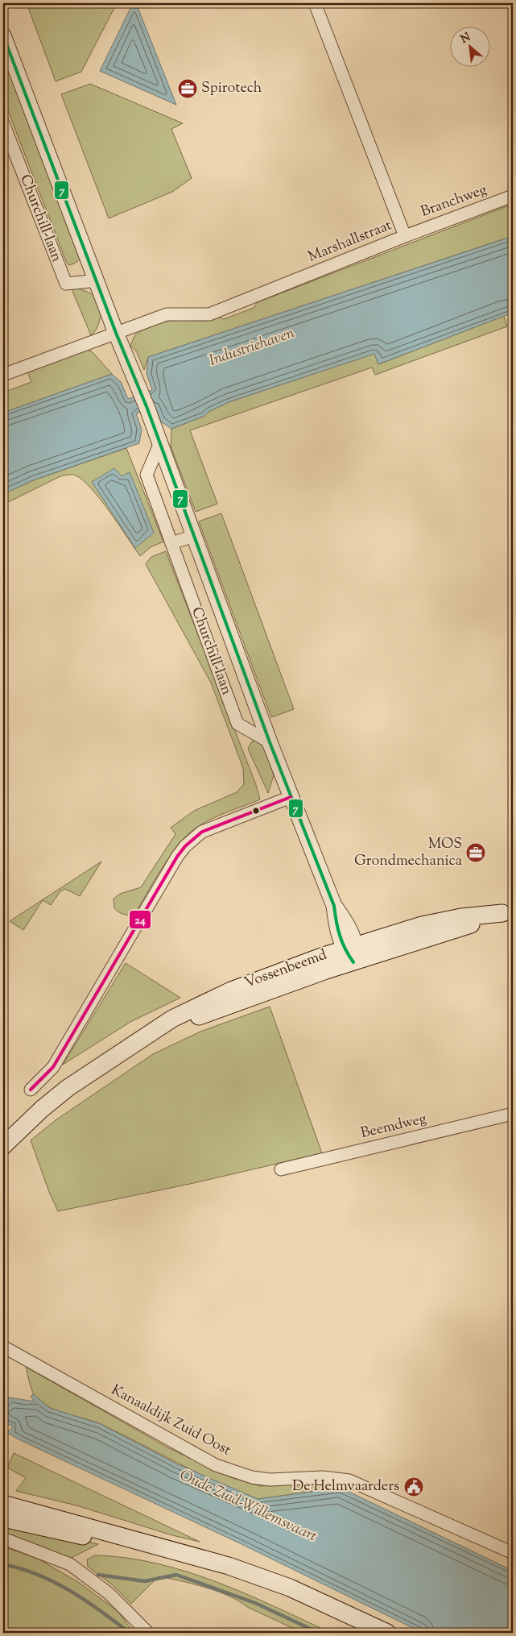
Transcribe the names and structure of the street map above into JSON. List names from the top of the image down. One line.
{"streets":{"main road":["Vossenbeemd"],"street":["Branchweg","Churchill-laan","Marshallstraat","Beemdweg","Kanaaldijk Zuid Oost"]},"crossings":[["Branchweg","Marshallstraat"],["Churchill-laan","Marshallstraat"],["Churchill-laan","Vossenbeemd"]],"water":["Industriehaven","Oude Zuid-Willemsvaart"],"places":{"office":["Spirotech","MOS Grondmechanica"],"public building":["De Helmvaarders"]},"lines":["transit line 7","transit line 24"],"north":"top left"}
